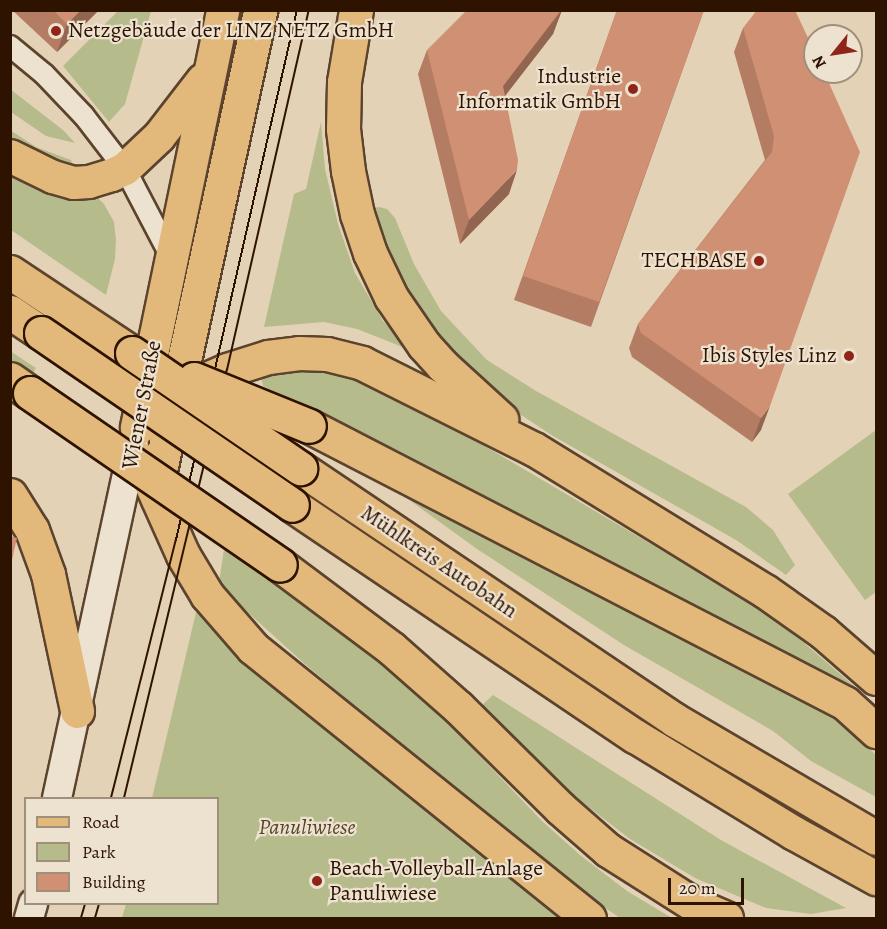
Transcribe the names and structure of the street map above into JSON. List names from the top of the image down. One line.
{"streets":{"highway":["Mühlkreis Autobahn"],"main road":["Wiener Straße"]},"parks":["Panuliwiese"],"places":["Netzgebäude der LINZ NETZ GmbH","Industrie Informatik GmbH","TECHBASE","Ibis Styles Linz","Beach-Volleyball-Anlage Panuliwiese"],"legend":["Road","Park","Building"],"scale_bar":"20 m","north":"bottom left"}
